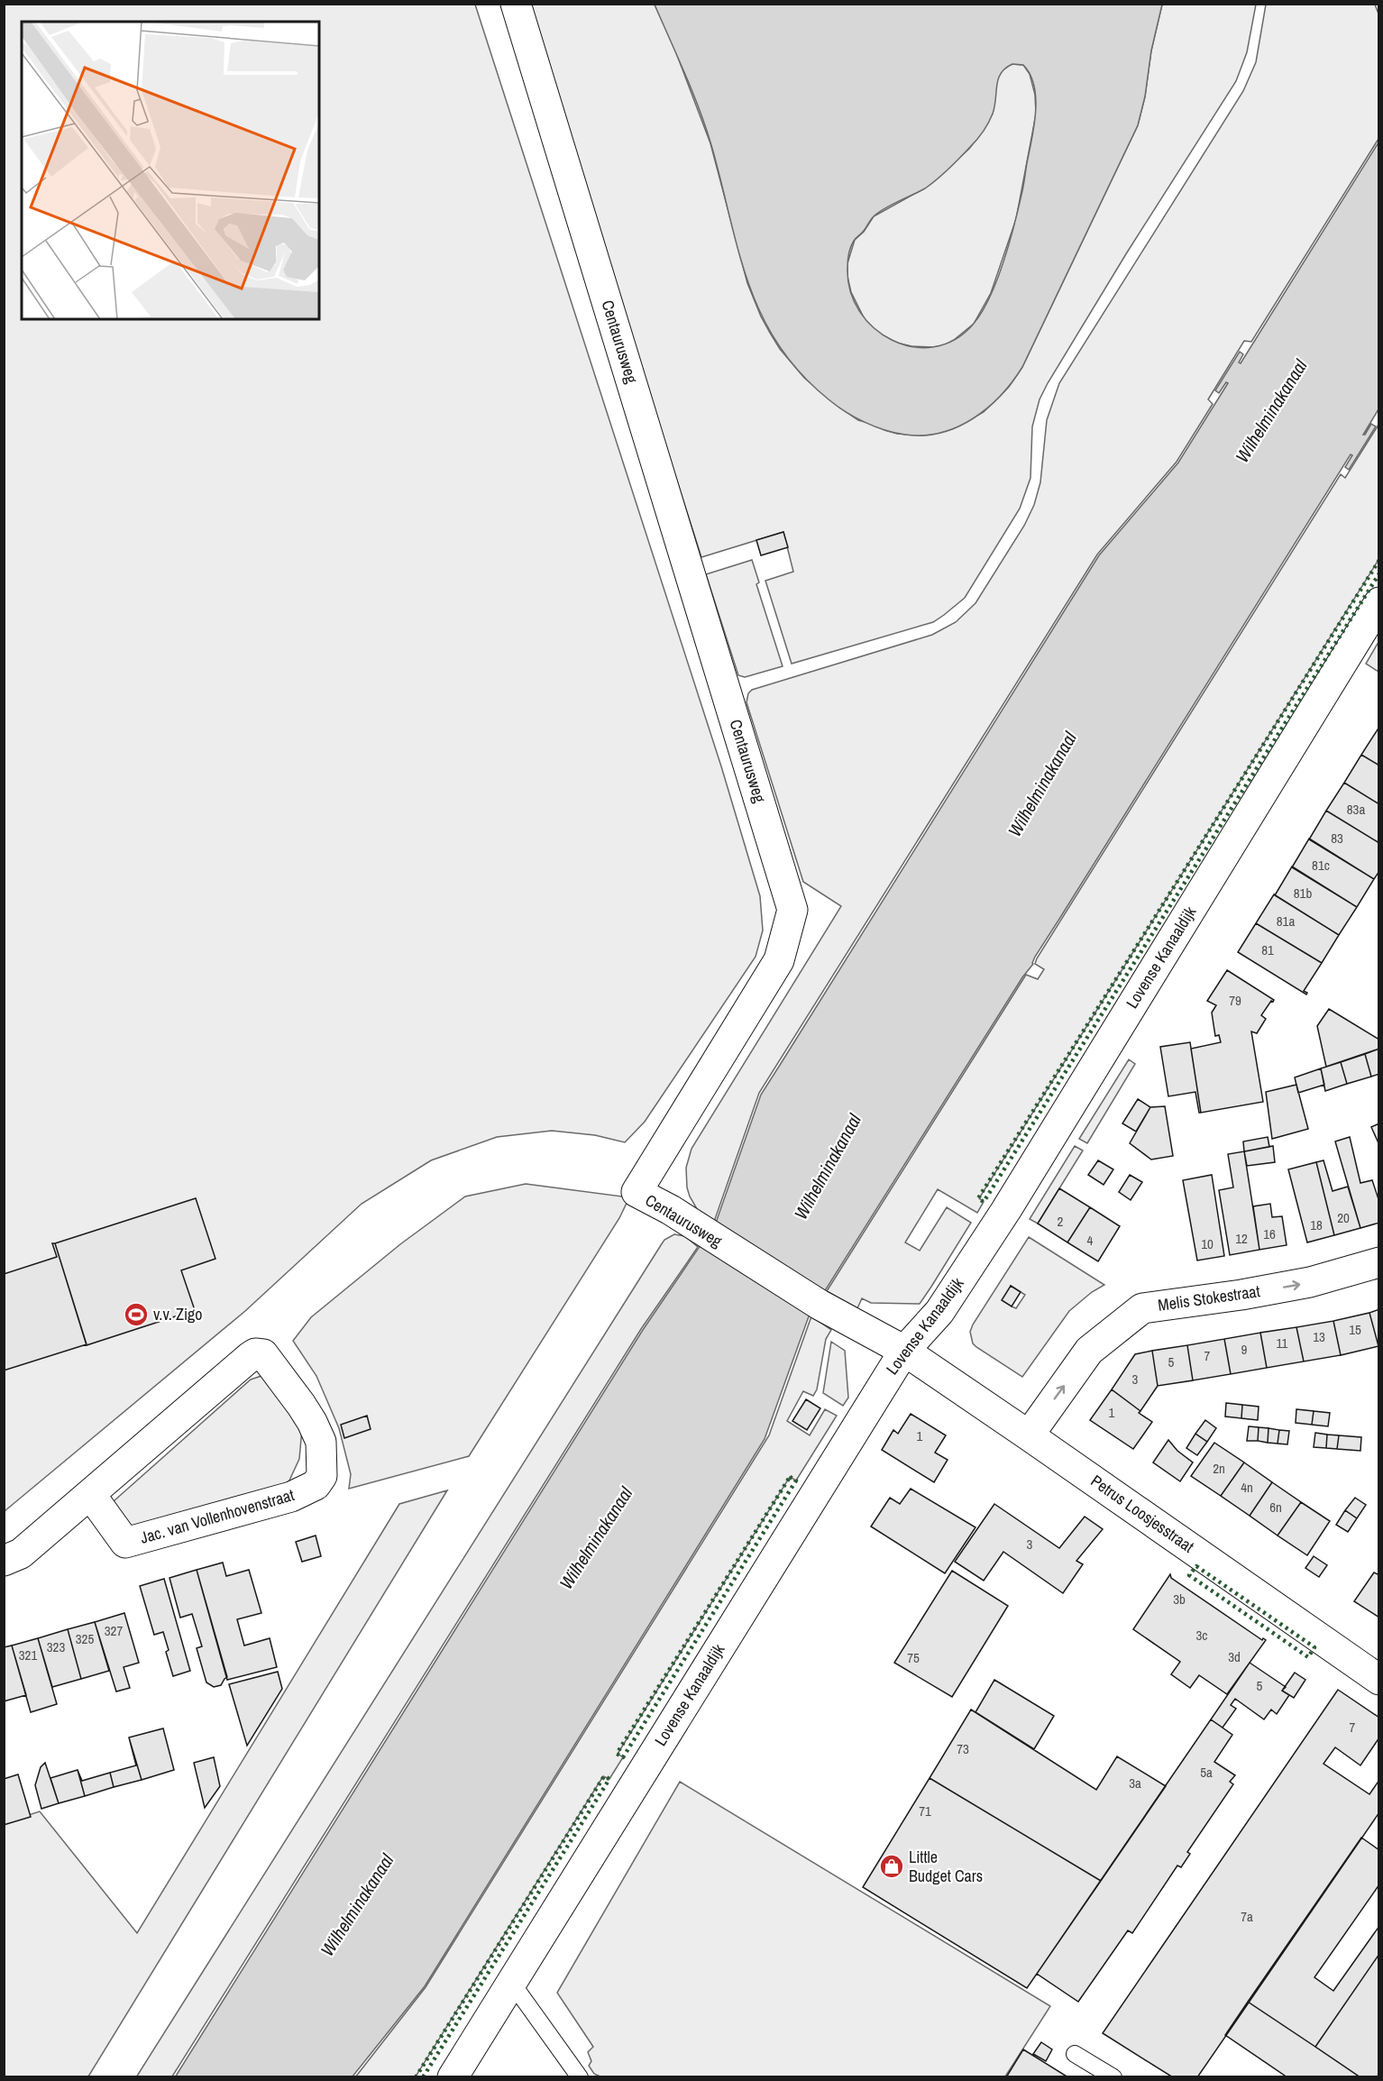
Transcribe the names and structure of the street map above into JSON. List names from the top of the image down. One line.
{"streets":{"street":["Centaurusweg","Lovense Kanaaldijk","Melis Stokestraat","Petrus Loosjesstraat","Jac. van Vollenhovenstraat"]},"crossings":[["Centaurusweg","Lovense Kanaaldijk"],["Centaurusweg","Petrus Loosjesstraat"],["Lovense Kanaaldijk","Petrus Loosjesstraat"],["Melis Stokestraat","Petrus Loosjesstraat"]],"one_way":["Melis Stokestraat"],"water":["Wilhelminakanaal"],"places":{"sports":["v.v. Zigo"],"shop":["Little Budget Cars"]},"house_numbers":["83a","83","81c","81b","81a","81","79","20","2","18","16","12","4","10","15","13","11","9","7","5","3","1","1","2n","4n","6n","3","3b","327","3c","325","323","321","3d","75","5","7","73","5a","3a","71","7a"]}
